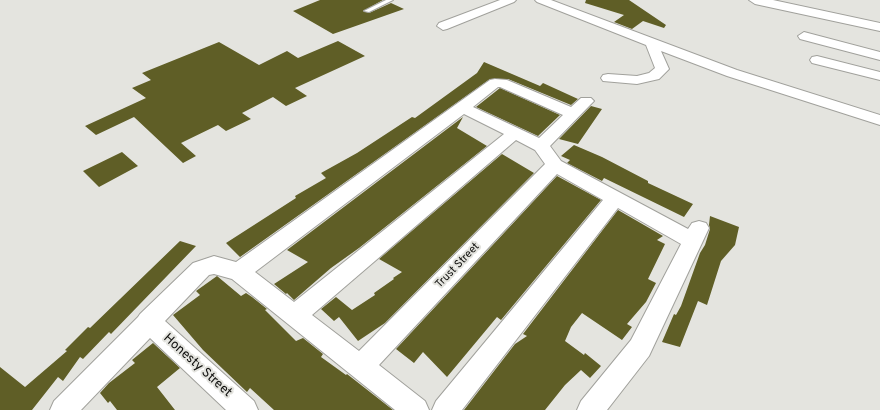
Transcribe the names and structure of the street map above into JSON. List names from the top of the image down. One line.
{"streets":{"street":["Trust Street","Honesty Street"]}}
